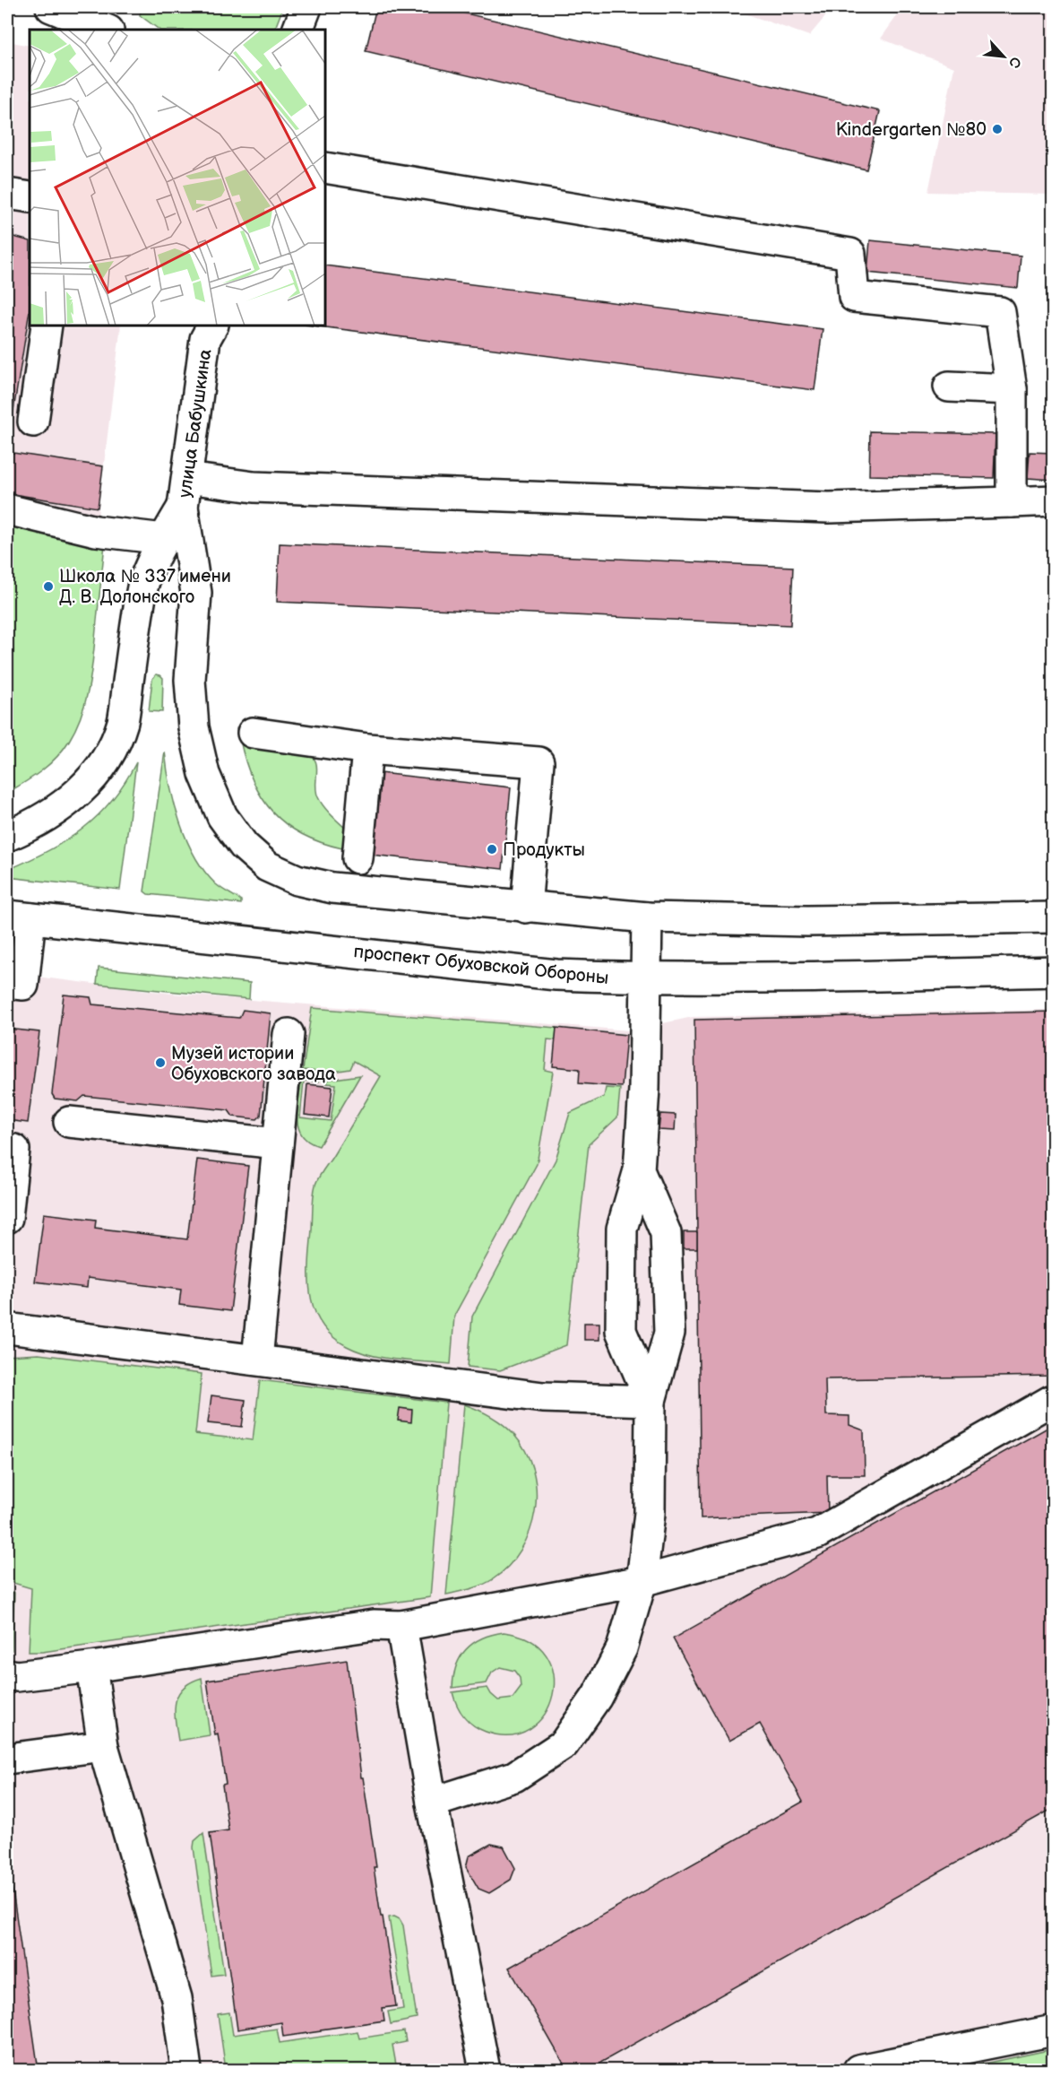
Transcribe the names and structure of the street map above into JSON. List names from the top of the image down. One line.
{"streets":{"main road":["улица Бабушкина","проспект Обуховской Обороны"]},"places":["Kindergarten №80","Школа № 337 имени Д. В. Долонского","Продукты","Музей истории Обуховского завода"],"north":"bottom right"}
